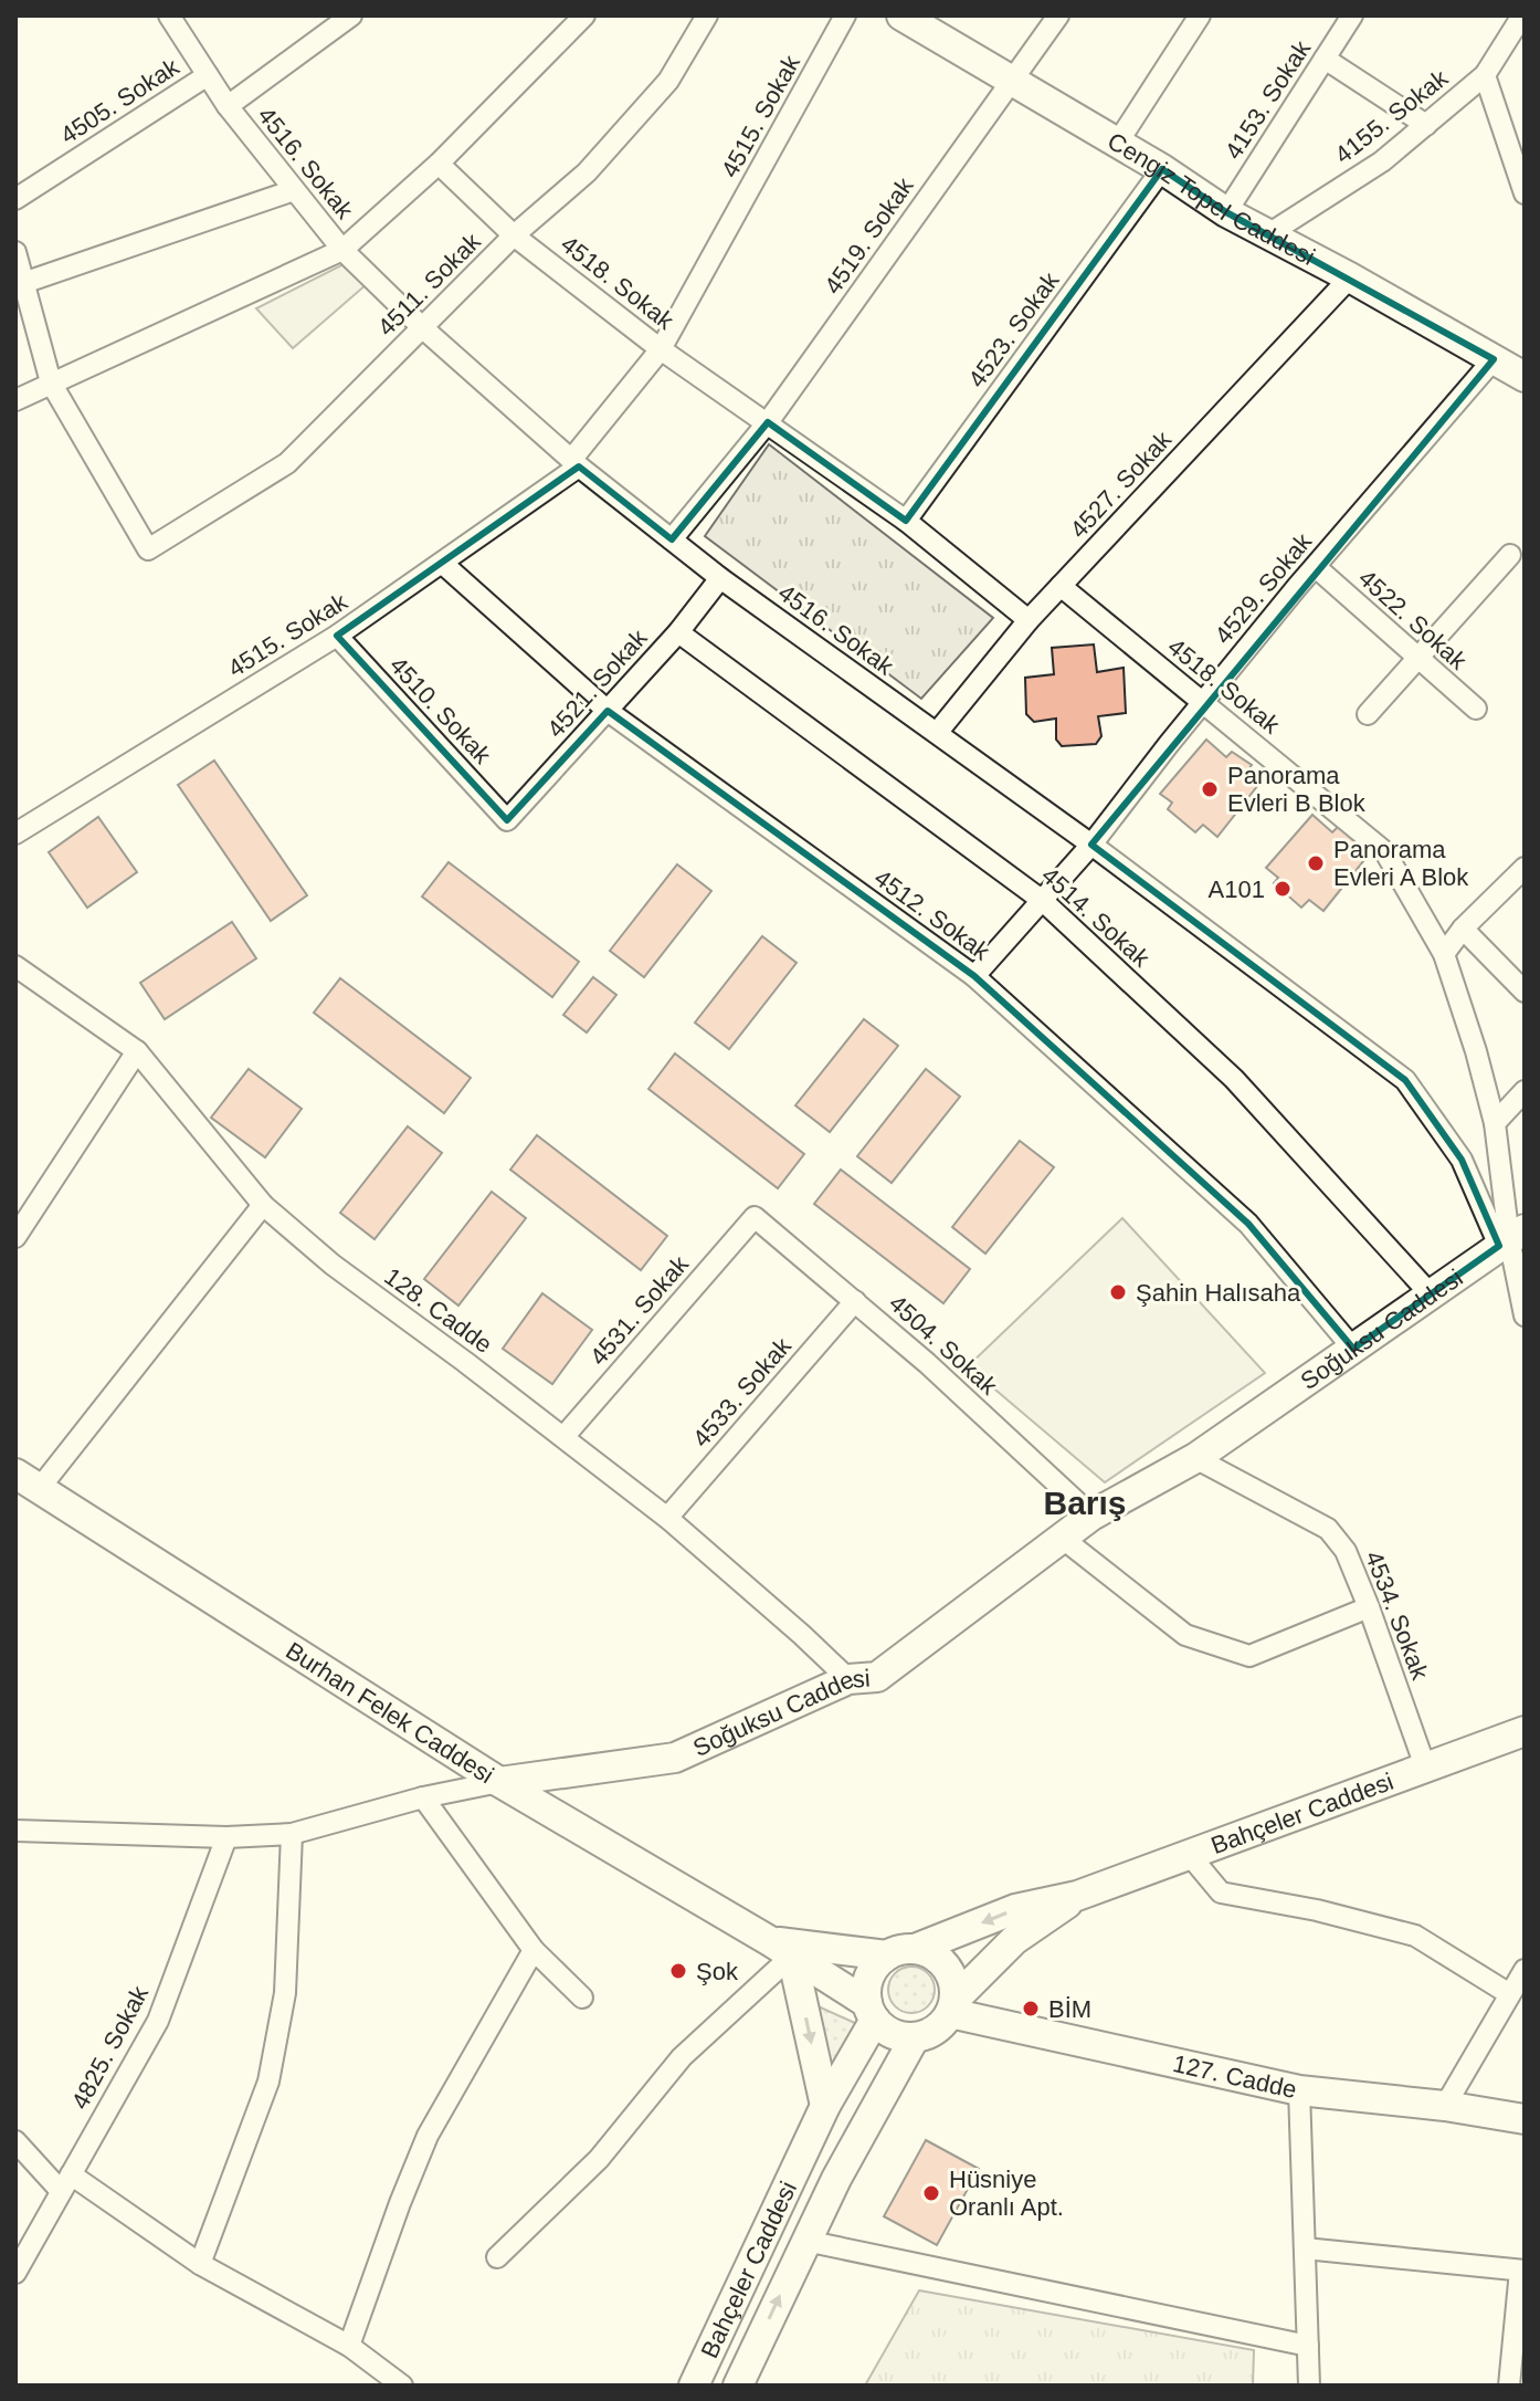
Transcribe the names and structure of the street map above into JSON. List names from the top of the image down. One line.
{"streets":{"street":["4153. Sokak","4505. Sokak","4515. Sokak","4155. Sokak","4516. Sokak","Cengiz Topel Caddesi","4519. Sokak","4518. Sokak","4511. Sokak","4523. Sokak","4527. Sokak","4529. Sokak","4522. Sokak","4521. Sokak","4510. Sokak","4512. Sokak","4514. Sokak","128. Cadde","4531. Sokak","Soğuksu Caddesi","4504. Sokak","4533. Sokak","4534. Sokak","Burhan Felek Caddesi","Bahçeler Caddesi","4825. Sokak","127. Cadde"]},"crossings":[["4153. Sokak","Cengiz Topel Caddesi"],["4505. Sokak","4516. Sokak"],["4515. Sokak","4516. Sokak"],["4515. Sokak","4518. Sokak"],["4515. Sokak","4510. Sokak"],["4515. Sokak","4512. Sokak"],["4155. Sokak","Cengiz Topel Caddesi"],["4516. Sokak","4519. Sokak"],["4516. Sokak","4518. Sokak"],["4516. Sokak","4511. Sokak"],["4516. Sokak","4527. Sokak"],["4516. Sokak","4529. Sokak"],["4516. Sokak","4521. Sokak"],["4516. Sokak","Soğuksu Caddesi"],["Cengiz Topel Caddesi","4519. Sokak"],["Cengiz Topel Caddesi","4523. Sokak"],["Cengiz Topel Caddesi","4527. Sokak"],["Cengiz Topel Caddesi","4529. Sokak"],["4519. Sokak","4518. Sokak"],["4518. Sokak","4511. Sokak"],["4518. Sokak","4523. Sokak"],["4518. Sokak","4527. Sokak"],["4518. Sokak","4529. Sokak"],["4518. Sokak","Soğuksu Caddesi"],["4529. Sokak","4522. Sokak"],["4529. Sokak","4512. Sokak"],["4529. Sokak","4514. Sokak"],["4521. Sokak","4510. Sokak"],["4521. Sokak","4512. Sokak"],["4521. Sokak","4514. Sokak"],["4512. Sokak","Soğuksu Caddesi"],["4514. Sokak","Soğuksu Caddesi"],["128. Cadde","4531. Sokak"],["128. Cadde","Soğuksu Caddesi"],["128. Cadde","4533. Sokak"],["4531. Sokak","4504. Sokak"],["Soğuksu Caddesi","4504. Sokak"],["Soğuksu Caddesi","4534. Sokak"],["Soğuksu Caddesi","Burhan Felek Caddesi"],["Soğuksu Caddesi","4825. Sokak"],["4504. Sokak","4533. Sokak"],["4534. Sokak","Bahçeler Caddesi"],["Burhan Felek Caddesi","Bahçeler Caddesi"],["Burhan Felek Caddesi","127. Cadde"],["Bahçeler Caddesi","127. Cadde"]],"districts":["Barış"],"places":["Panorama Evleri B Blok","Panorama Evleri A Blok","A101","Şahin Halısaha","Şok","BİM","Hüsniye Oranlı Apt."]}
